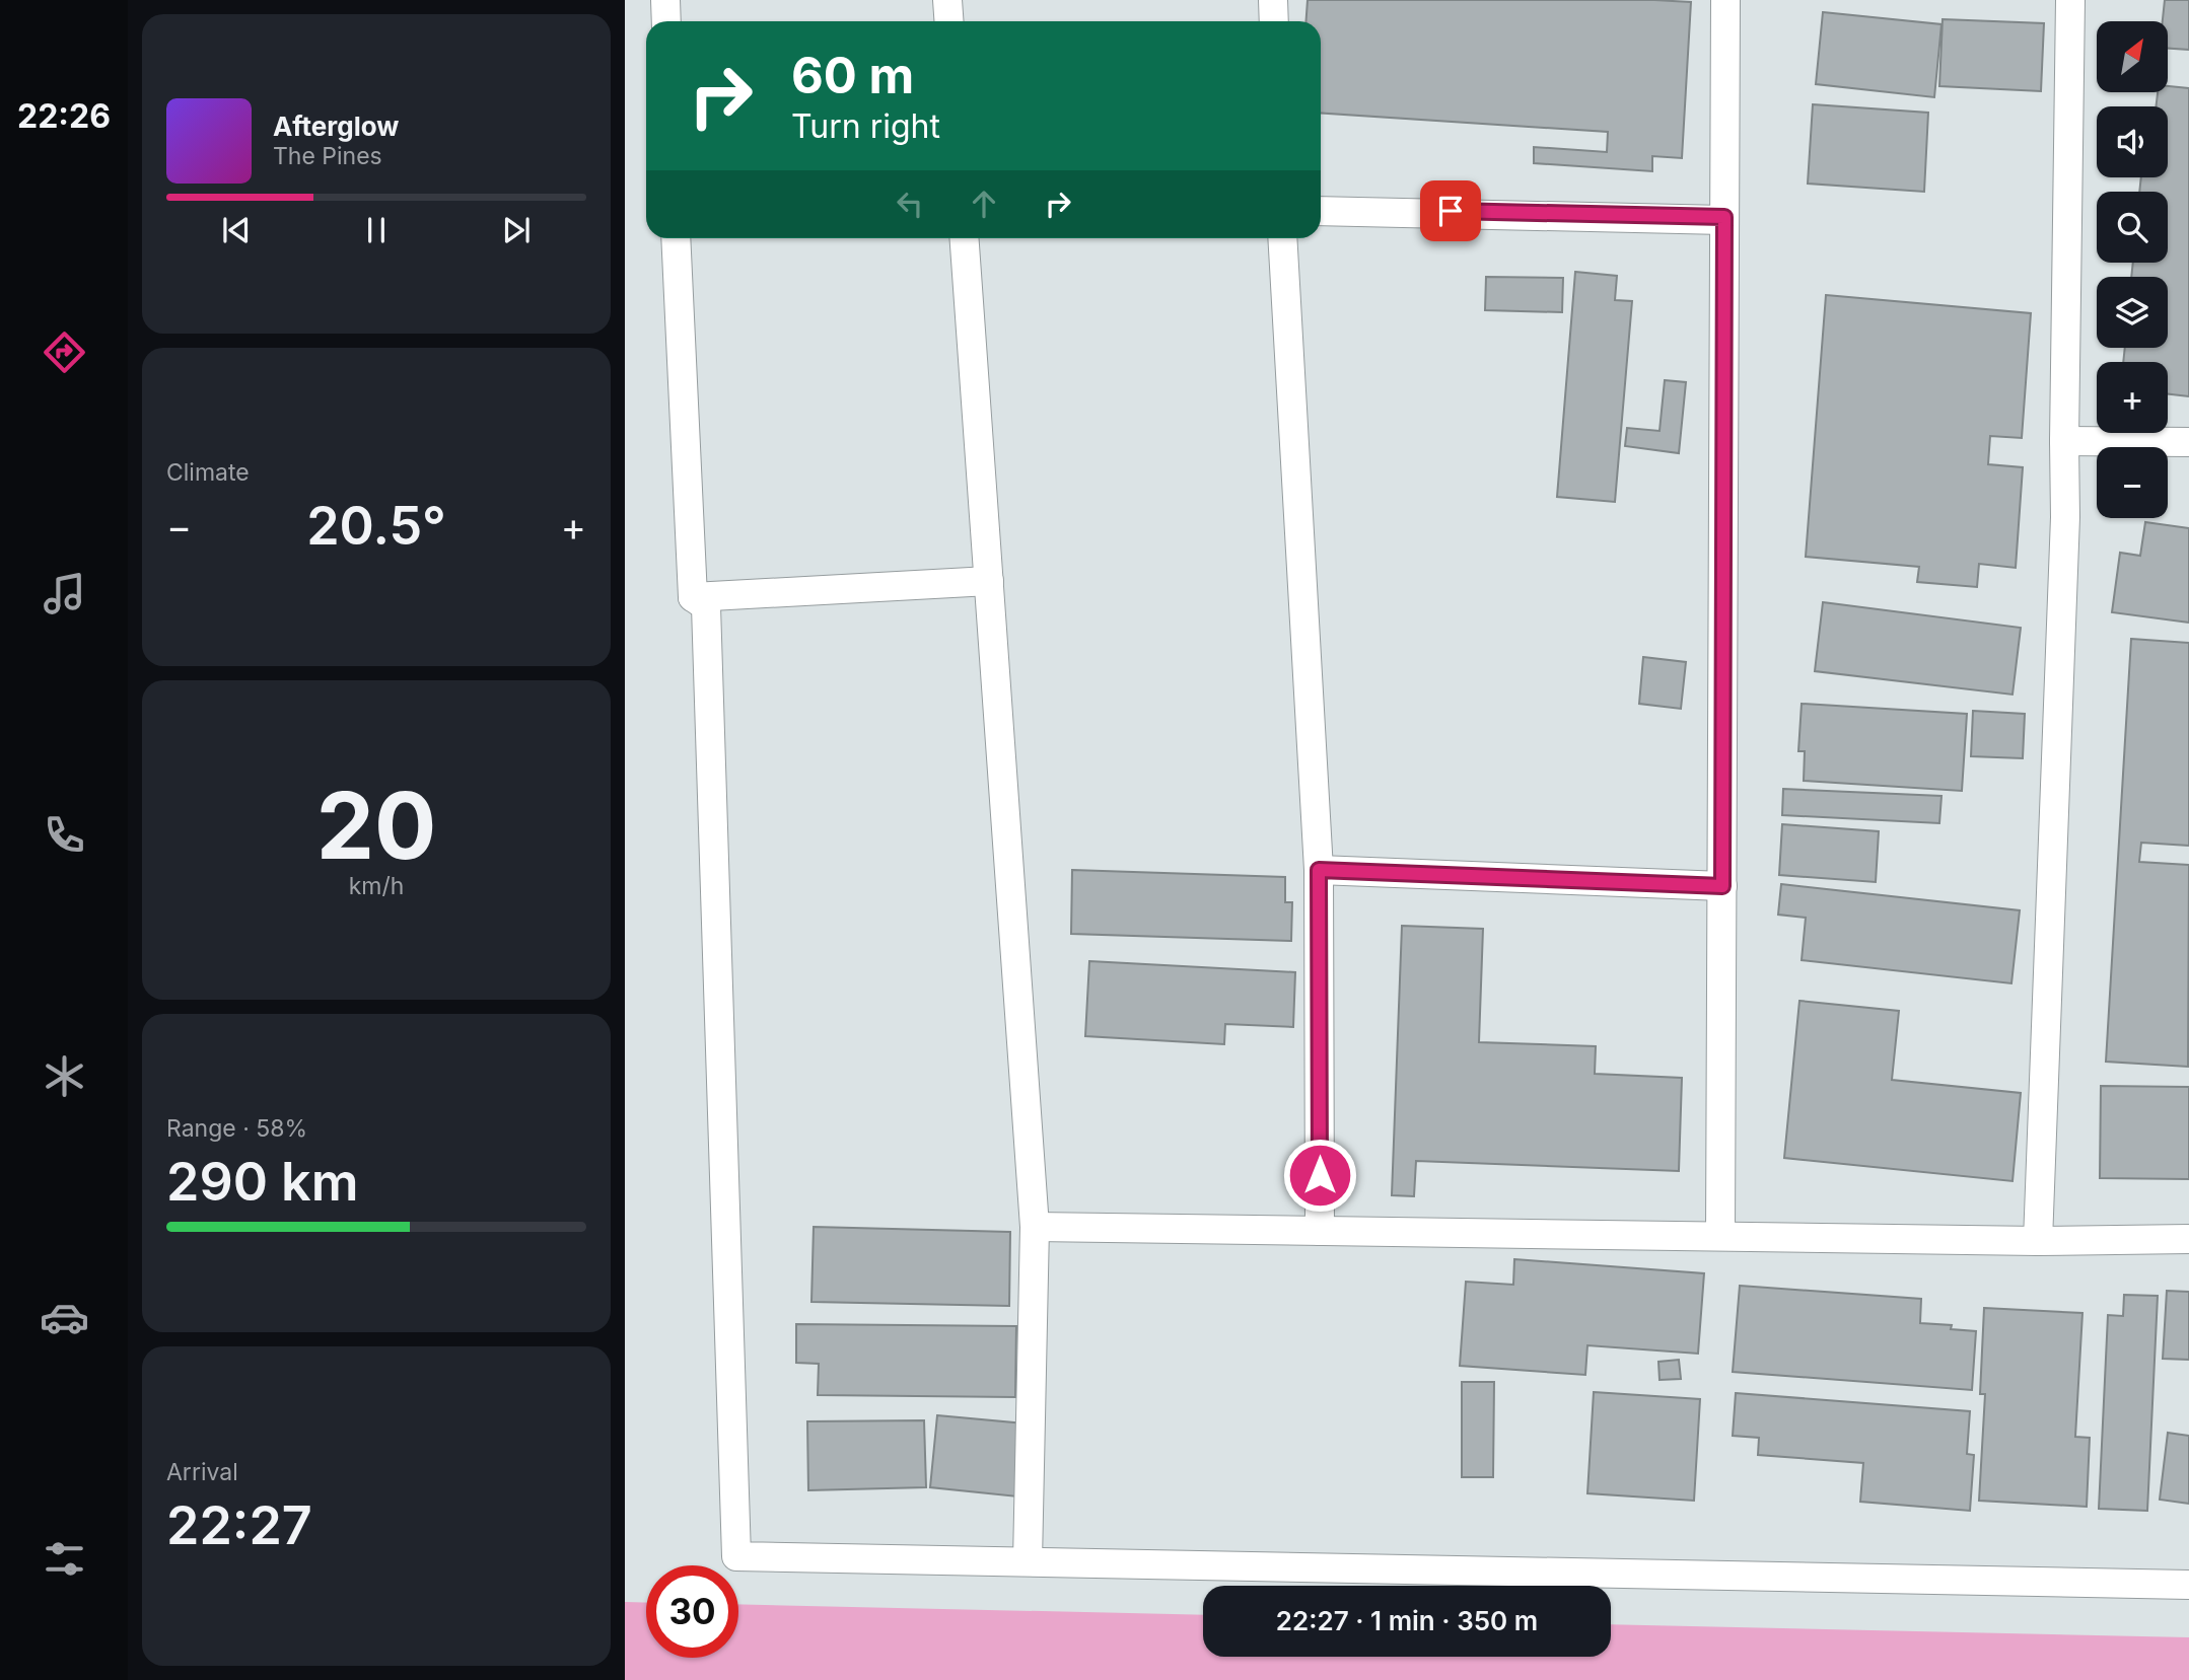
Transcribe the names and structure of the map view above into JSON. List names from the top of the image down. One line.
{"north":"top right","page":{"tabs":"22:26","map_buttons":["+","−"],"turn":["60 m","Turn right"],"song":["Afterglow","The Pines"],"tile":["Climate",["20","km/h"],["Range · 58%","290 km"],["Arrival","22:27"]],"heat":["−","20.5°","+"],"limit":"30","trip":"22:27 · 1 min · 350 m"}}
